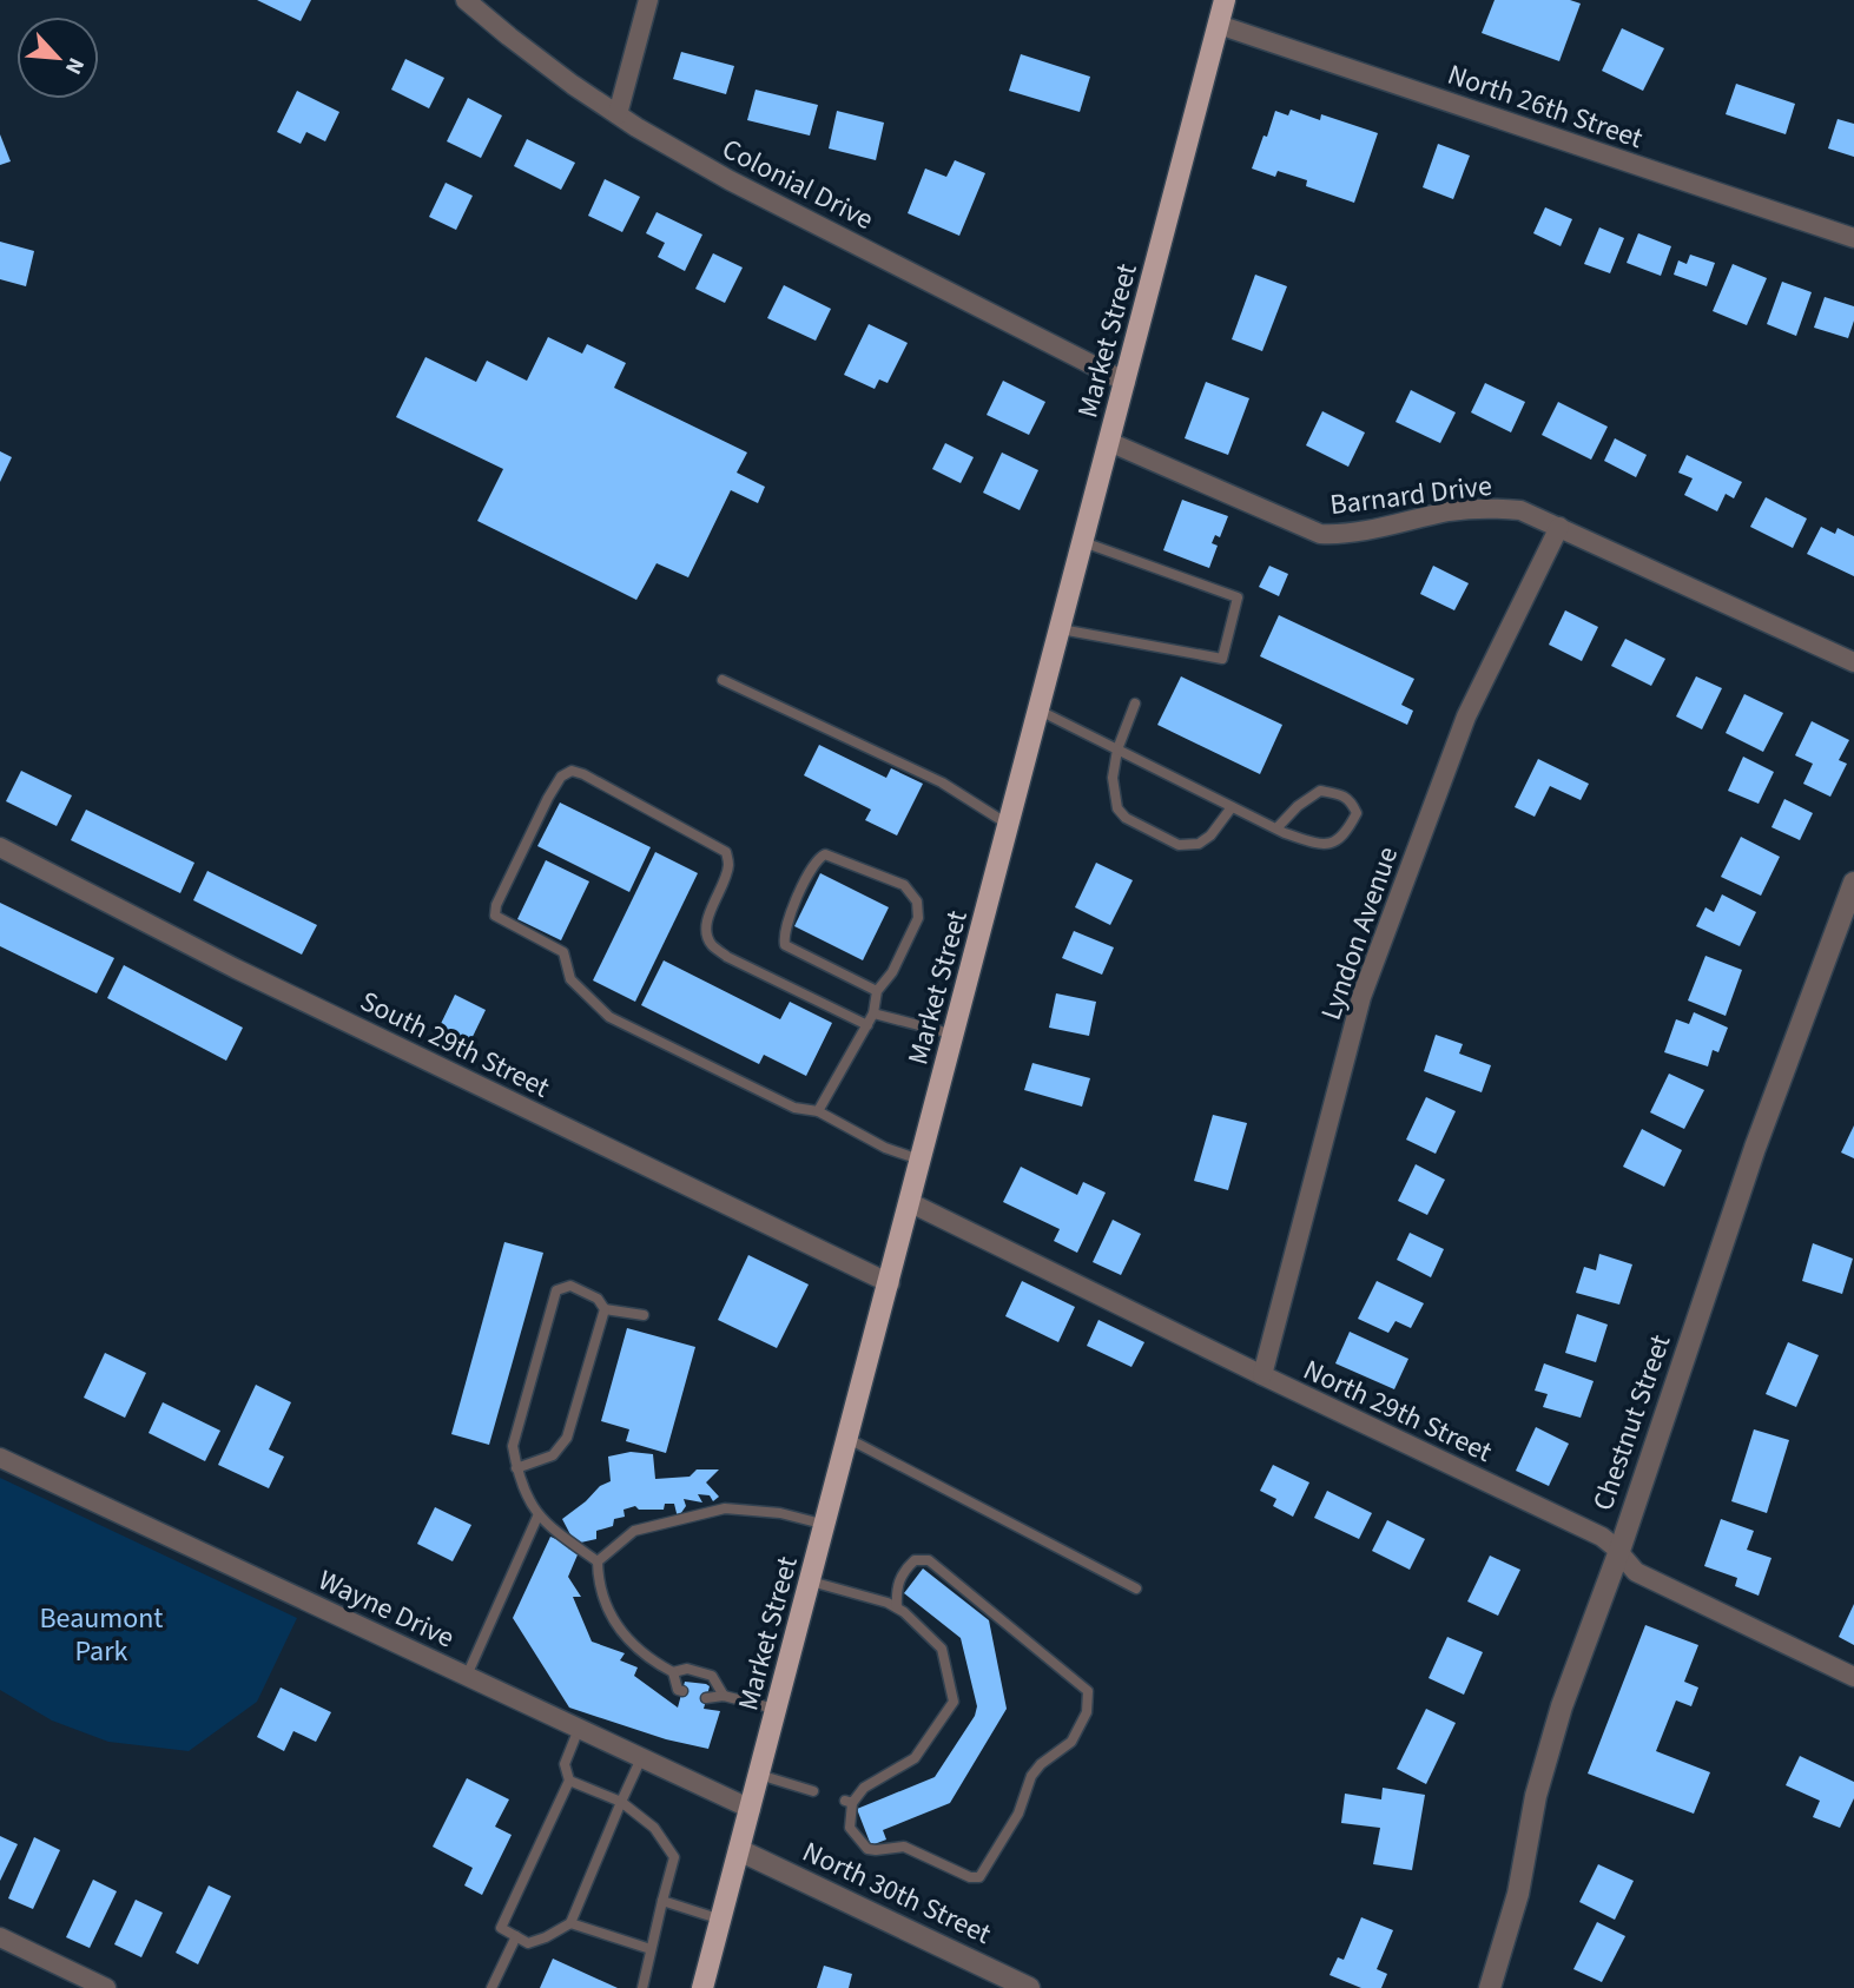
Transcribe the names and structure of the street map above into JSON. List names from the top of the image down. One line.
{"streets":{"main road":["Market Street"],"street":["North 26th Street","Colonial Drive","Barnard Drive","Lyndon Avenue","South 29th Street","North 29th Street","Chestnut Street","Wayne Drive","North 30th Street"]},"crossings":[["North 26th Street","Market Street"],["Colonial Drive","Market Street"],["Market Street","Barnard Drive"],["Market Street","South 29th Street"],["Market Street","North 29th Street"],["Market Street","Wayne Drive"],["Market Street","North 30th Street"],["Barnard Drive","Lyndon Avenue"],["Lyndon Avenue","North 29th Street"],["North 29th Street","Chestnut Street"]],"parks":["Beaumont Park"],"north":"bottom right"}
